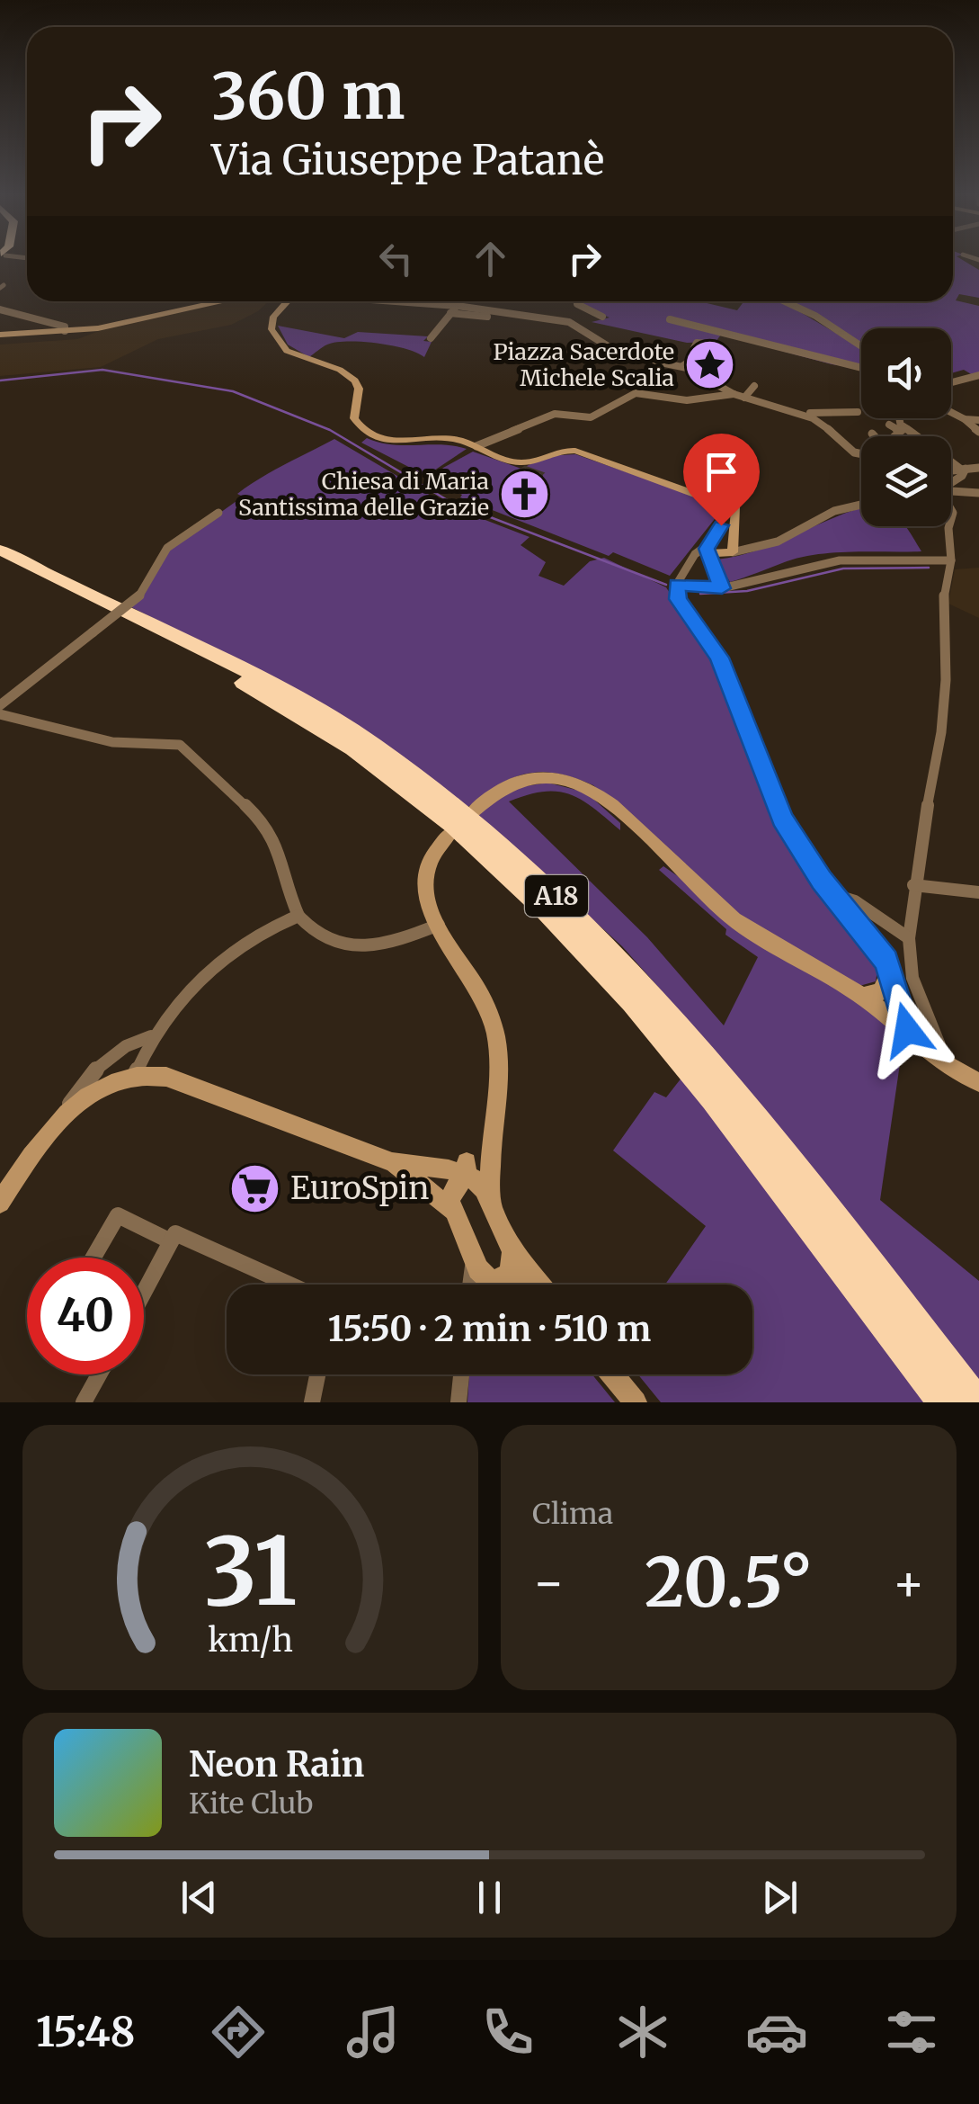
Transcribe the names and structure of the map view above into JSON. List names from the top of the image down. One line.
{"streets":{"highway":["A18"]},"places":{"place":["Piazza Sacerdote Michele Scalia"],"church":["Chiesa di Maria Santissima delle Grazie"],"supermarket":["EuroSpin"]},"page":{"turn":["360 m","Via Giuseppe Patanè"],"limit":"40","trip":"15:50 · 2 min · 510 m","tile":"Clima","heat":["−","20.5°","+"],"song":["Neon Rain","Kite Club"],"tabs":"15:48","gauge":["31","km/h"]}}
